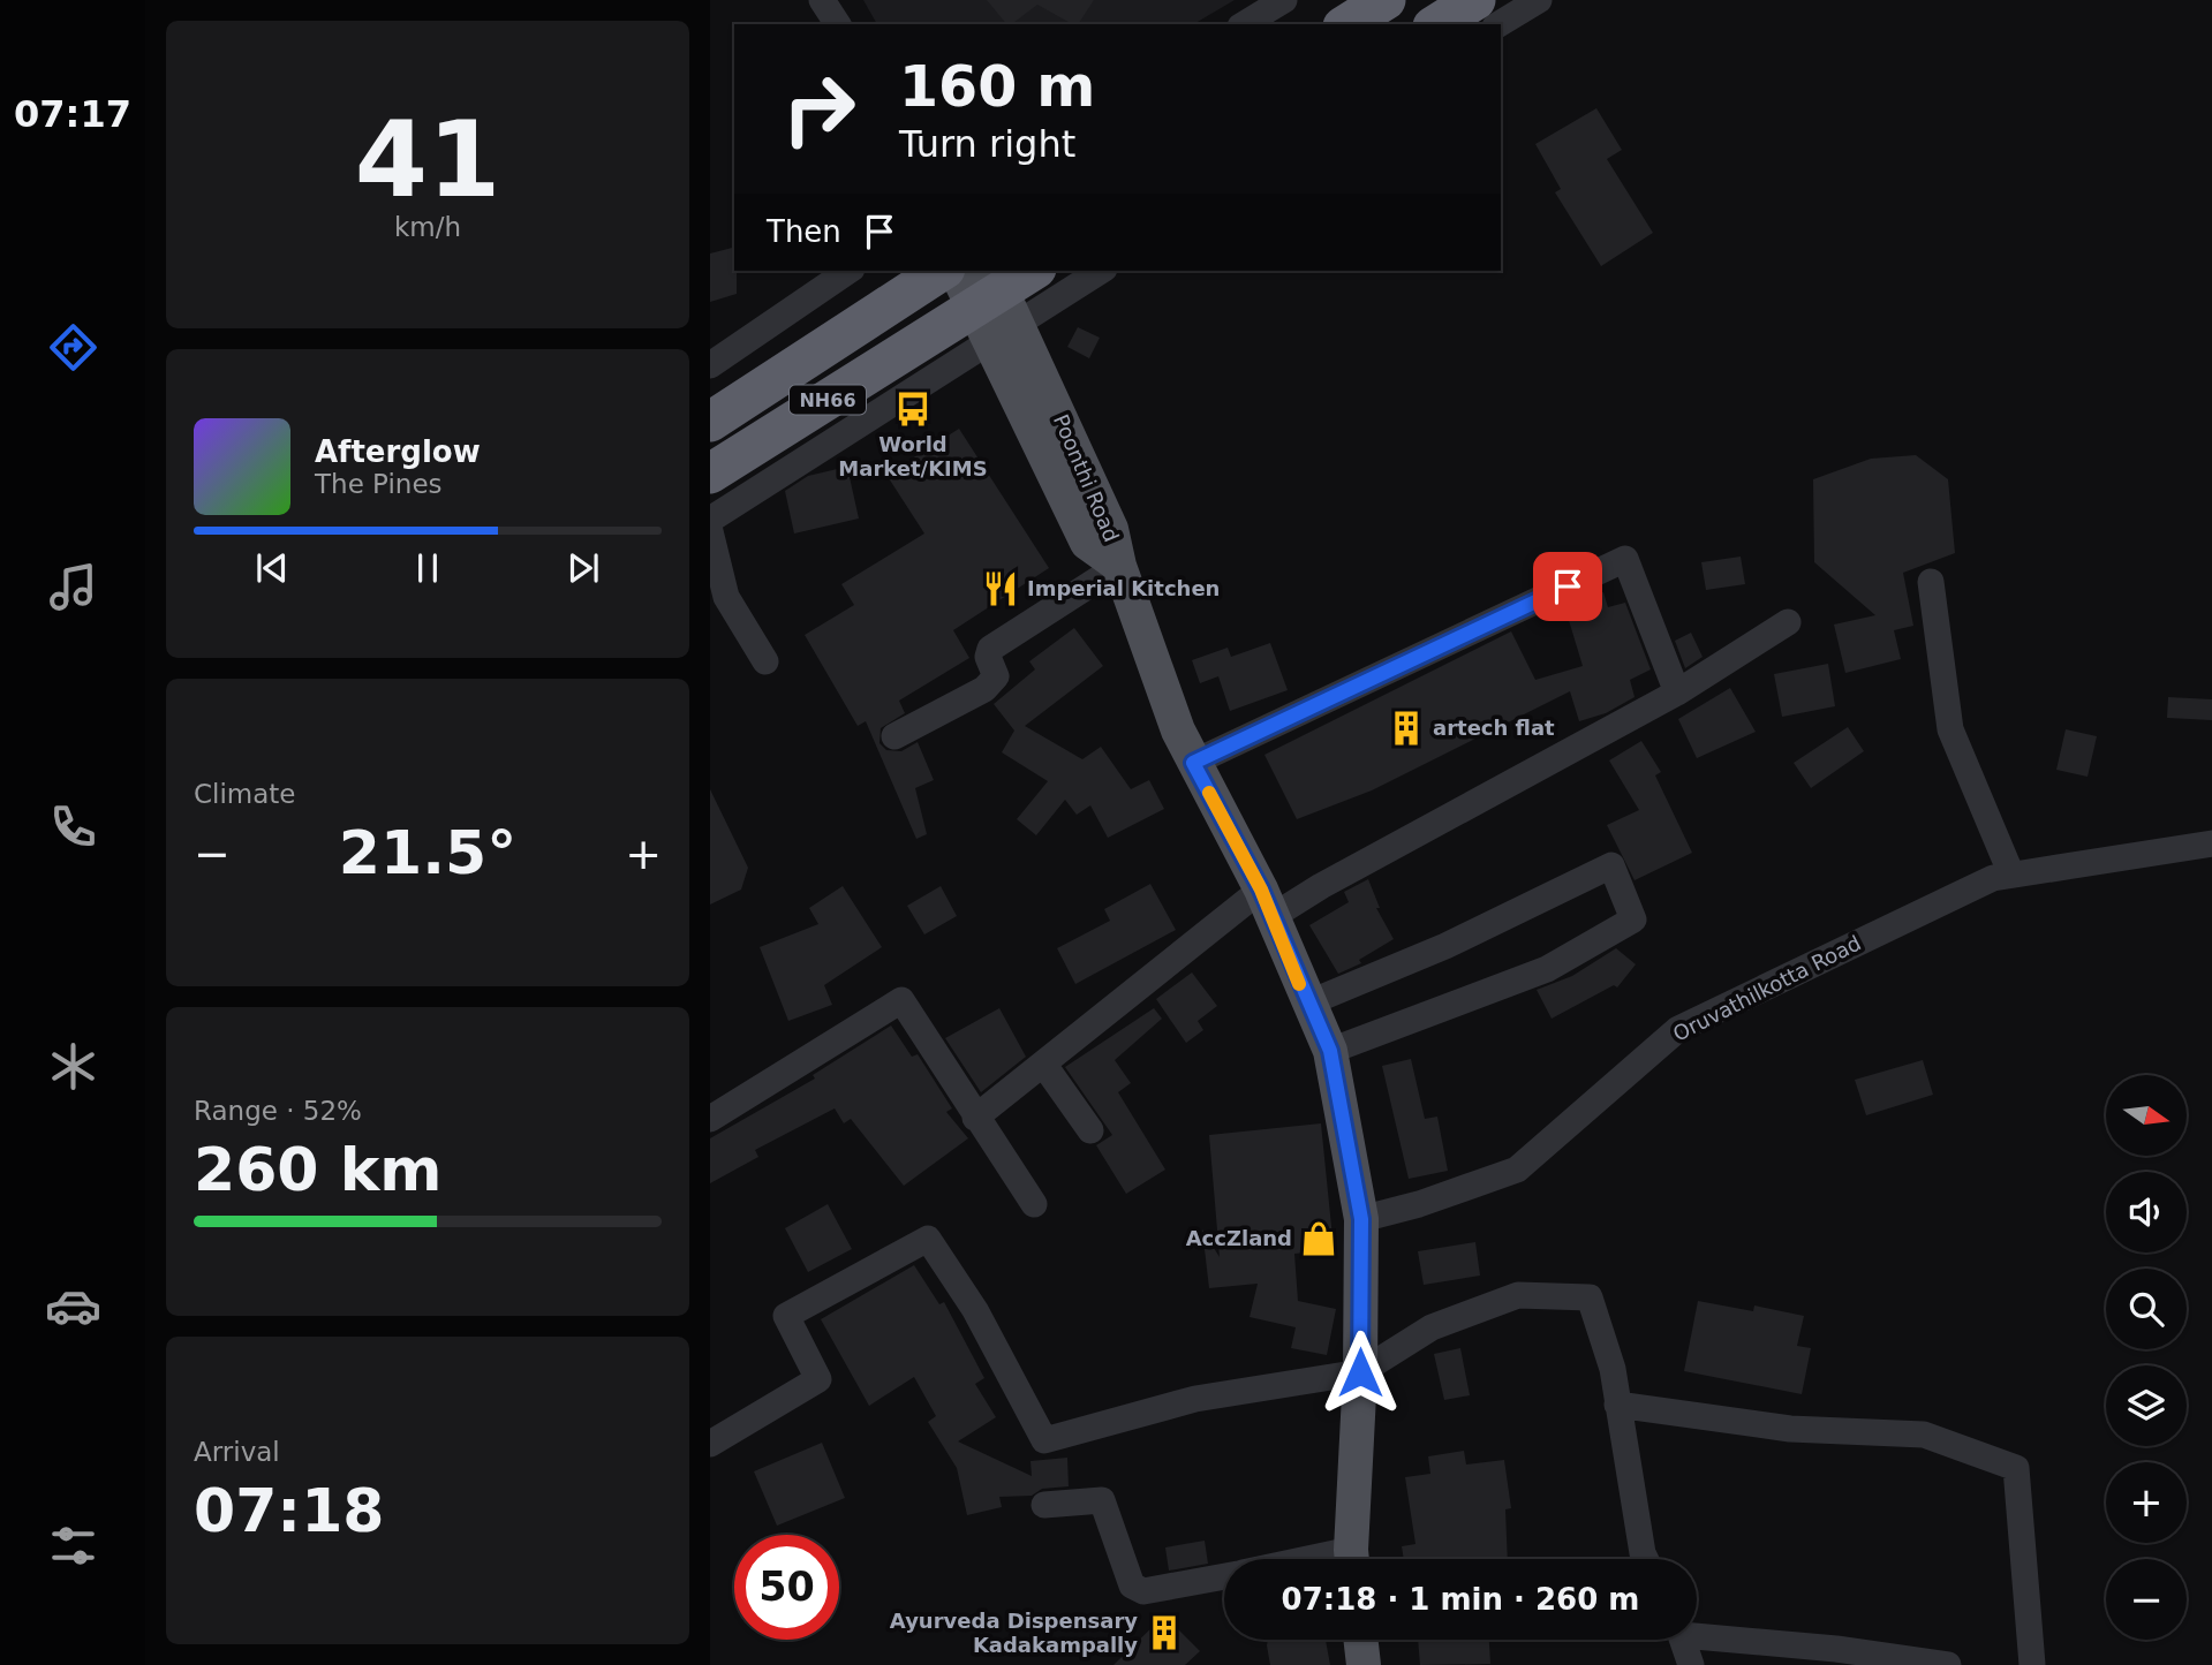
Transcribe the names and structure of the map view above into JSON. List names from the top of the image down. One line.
{"streets":{"highway":["NH66"],"main road":["Poonthi Road"],"street":["Oruvathilkotta Road"]},"crossings":[["NH66","Poonthi Road"],["Poonthi Road","Oruvathilkotta Road"]],"places":{"bus stop":["World Market/KIMS"],"restaurant":["Imperial Kitchen"],"building":["artech flat","Ayurveda Dispensary Kadakampally"],"shop":["AccZland"]},"north":"right","page":{"tabs":"07:17","tile":[["41","km/h"],"Climate",["Range · 52%","260 km"],["Arrival","07:18"]],"turn":["160 m","Turn right"],"then":"Then","song":["Afterglow","The Pines"],"heat":["−","21.5°","+"],"map_buttons":["+","−"],"limit":"50","trip":"07:18 · 1 min · 260 m"}}
